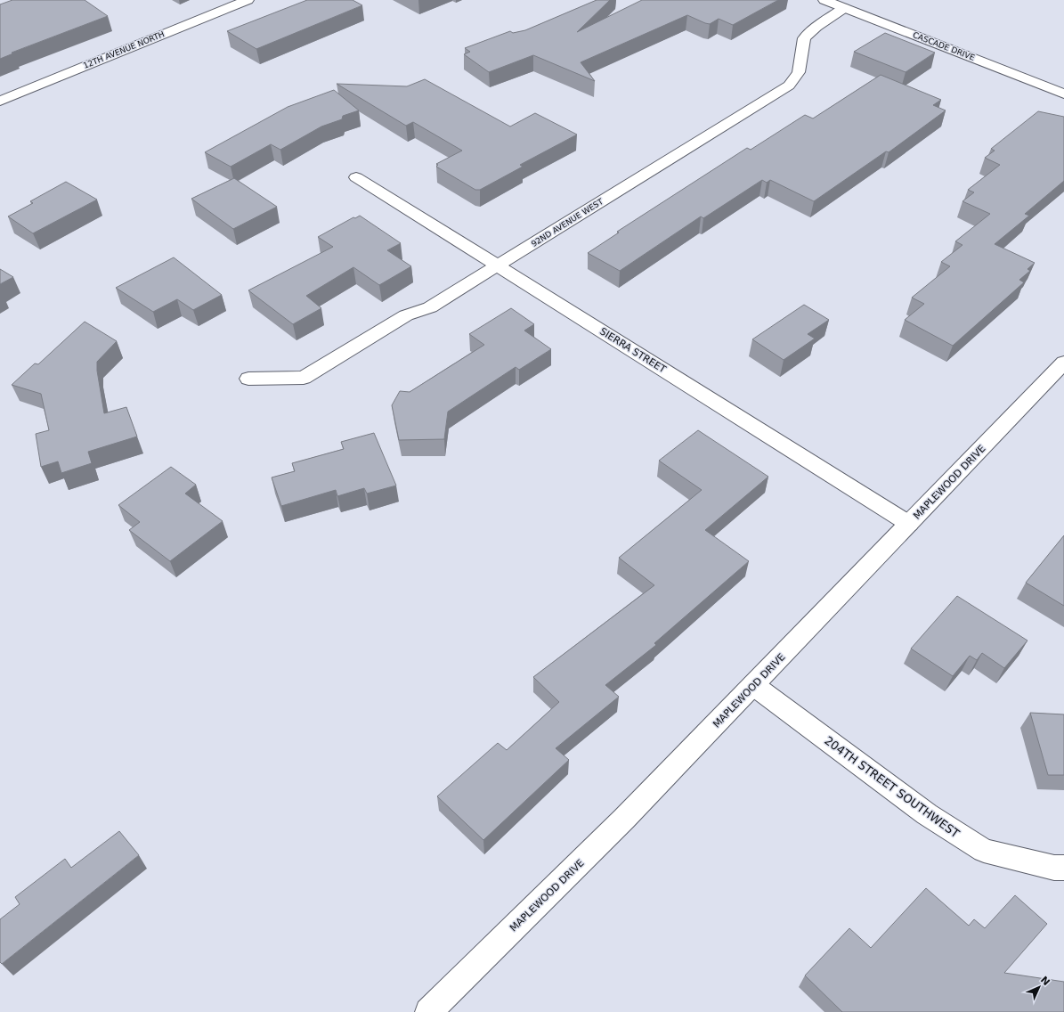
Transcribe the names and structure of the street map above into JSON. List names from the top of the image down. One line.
{"streets":{"street":["CASCADE DRIVE","12TH AVENUE NORTH","92ND AVENUE WEST","SIERRA STREET","MAPLEWOOD DRIVE","204TH STREET SOUTHWEST"]},"crossings":[["CASCADE DRIVE","92ND AVENUE WEST"],["92ND AVENUE WEST","SIERRA STREET"],["SIERRA STREET","MAPLEWOOD DRIVE"],["MAPLEWOOD DRIVE","204TH STREET SOUTHWEST"]],"north":"top right"}
